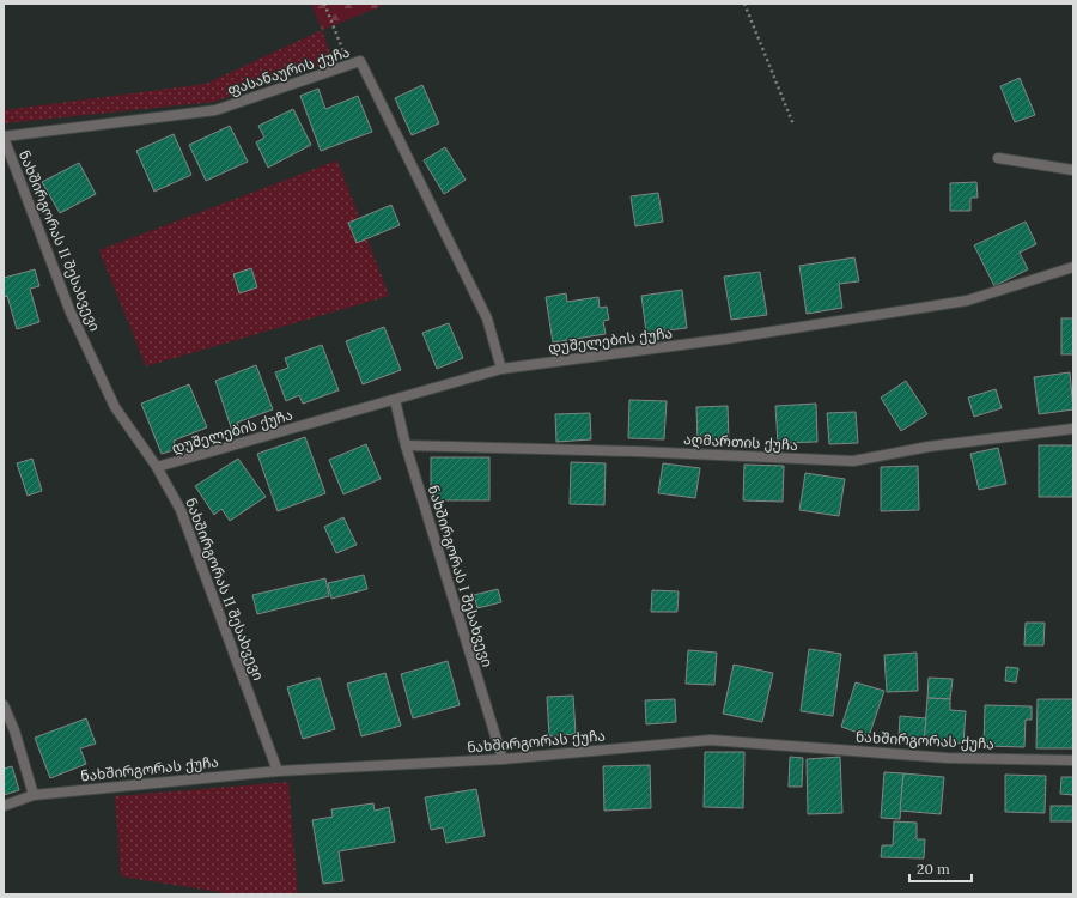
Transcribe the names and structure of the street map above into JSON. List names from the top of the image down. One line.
{"streets":{"street":["ფასანაურის ქუჩა","ნახშირგორას II შესახვევი","დუშელების ქუჩა","აღმართის ქუჩა","ნახშირგორას I შესახვევი","ნახშირგორას ქუჩა"]},"crossings":[["ფასანაურის ქუჩა","ნახშირგორას II შესახვევი"],["ფასანაურის ქუჩა","დუშელების ქუჩა"],["ნახშირგორას II შესახვევი","დუშელების ქუჩა"],["ნახშირგორას II შესახვევი","ნახშირგორას ქუჩა"],["დუშელების ქუჩა","ნახშირგორას I შესახვევი"],["აღმართის ქუჩა","ნახშირგორას I შესახვევი"],["ნახშირგორას I შესახვევი","ნახშირგორას ქუჩა"]],"scale_bar":"20 m"}
